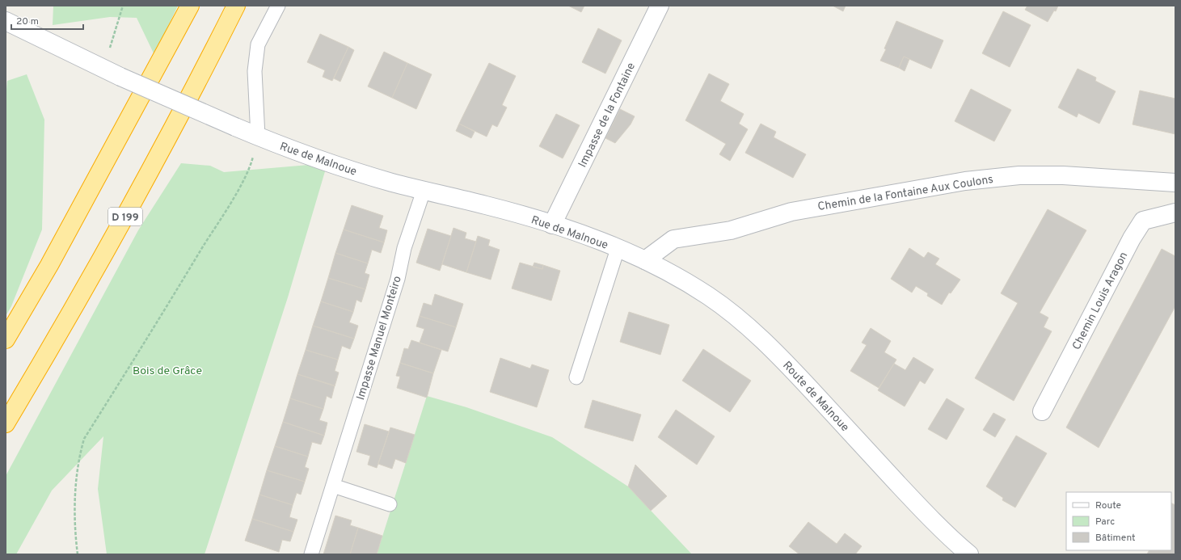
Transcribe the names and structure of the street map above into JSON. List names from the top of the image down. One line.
{"streets":{"highway":["D 199"],"main road":["Impasse de la Fontaine","Rue de Malnoue","Chemin de la Fontaine Aux Coulons","Chemin Louis Aragon","Route de Malnoue"],"lane":["Impasse Manuel Monteiro"]},"crossings":[["Impasse de la Fontaine","Rue de Malnoue"],["Rue de Malnoue","Chemin de la Fontaine Aux Coulons"],["Rue de Malnoue","Impasse Manuel Monteiro"],["Rue de Malnoue","Route de Malnoue"],["Chemin de la Fontaine Aux Coulons","Route de Malnoue"]],"parks":["Bois de Grâce"],"legend":["Route","Parc","Bâtiment"],"scale_bar":"20 m"}
